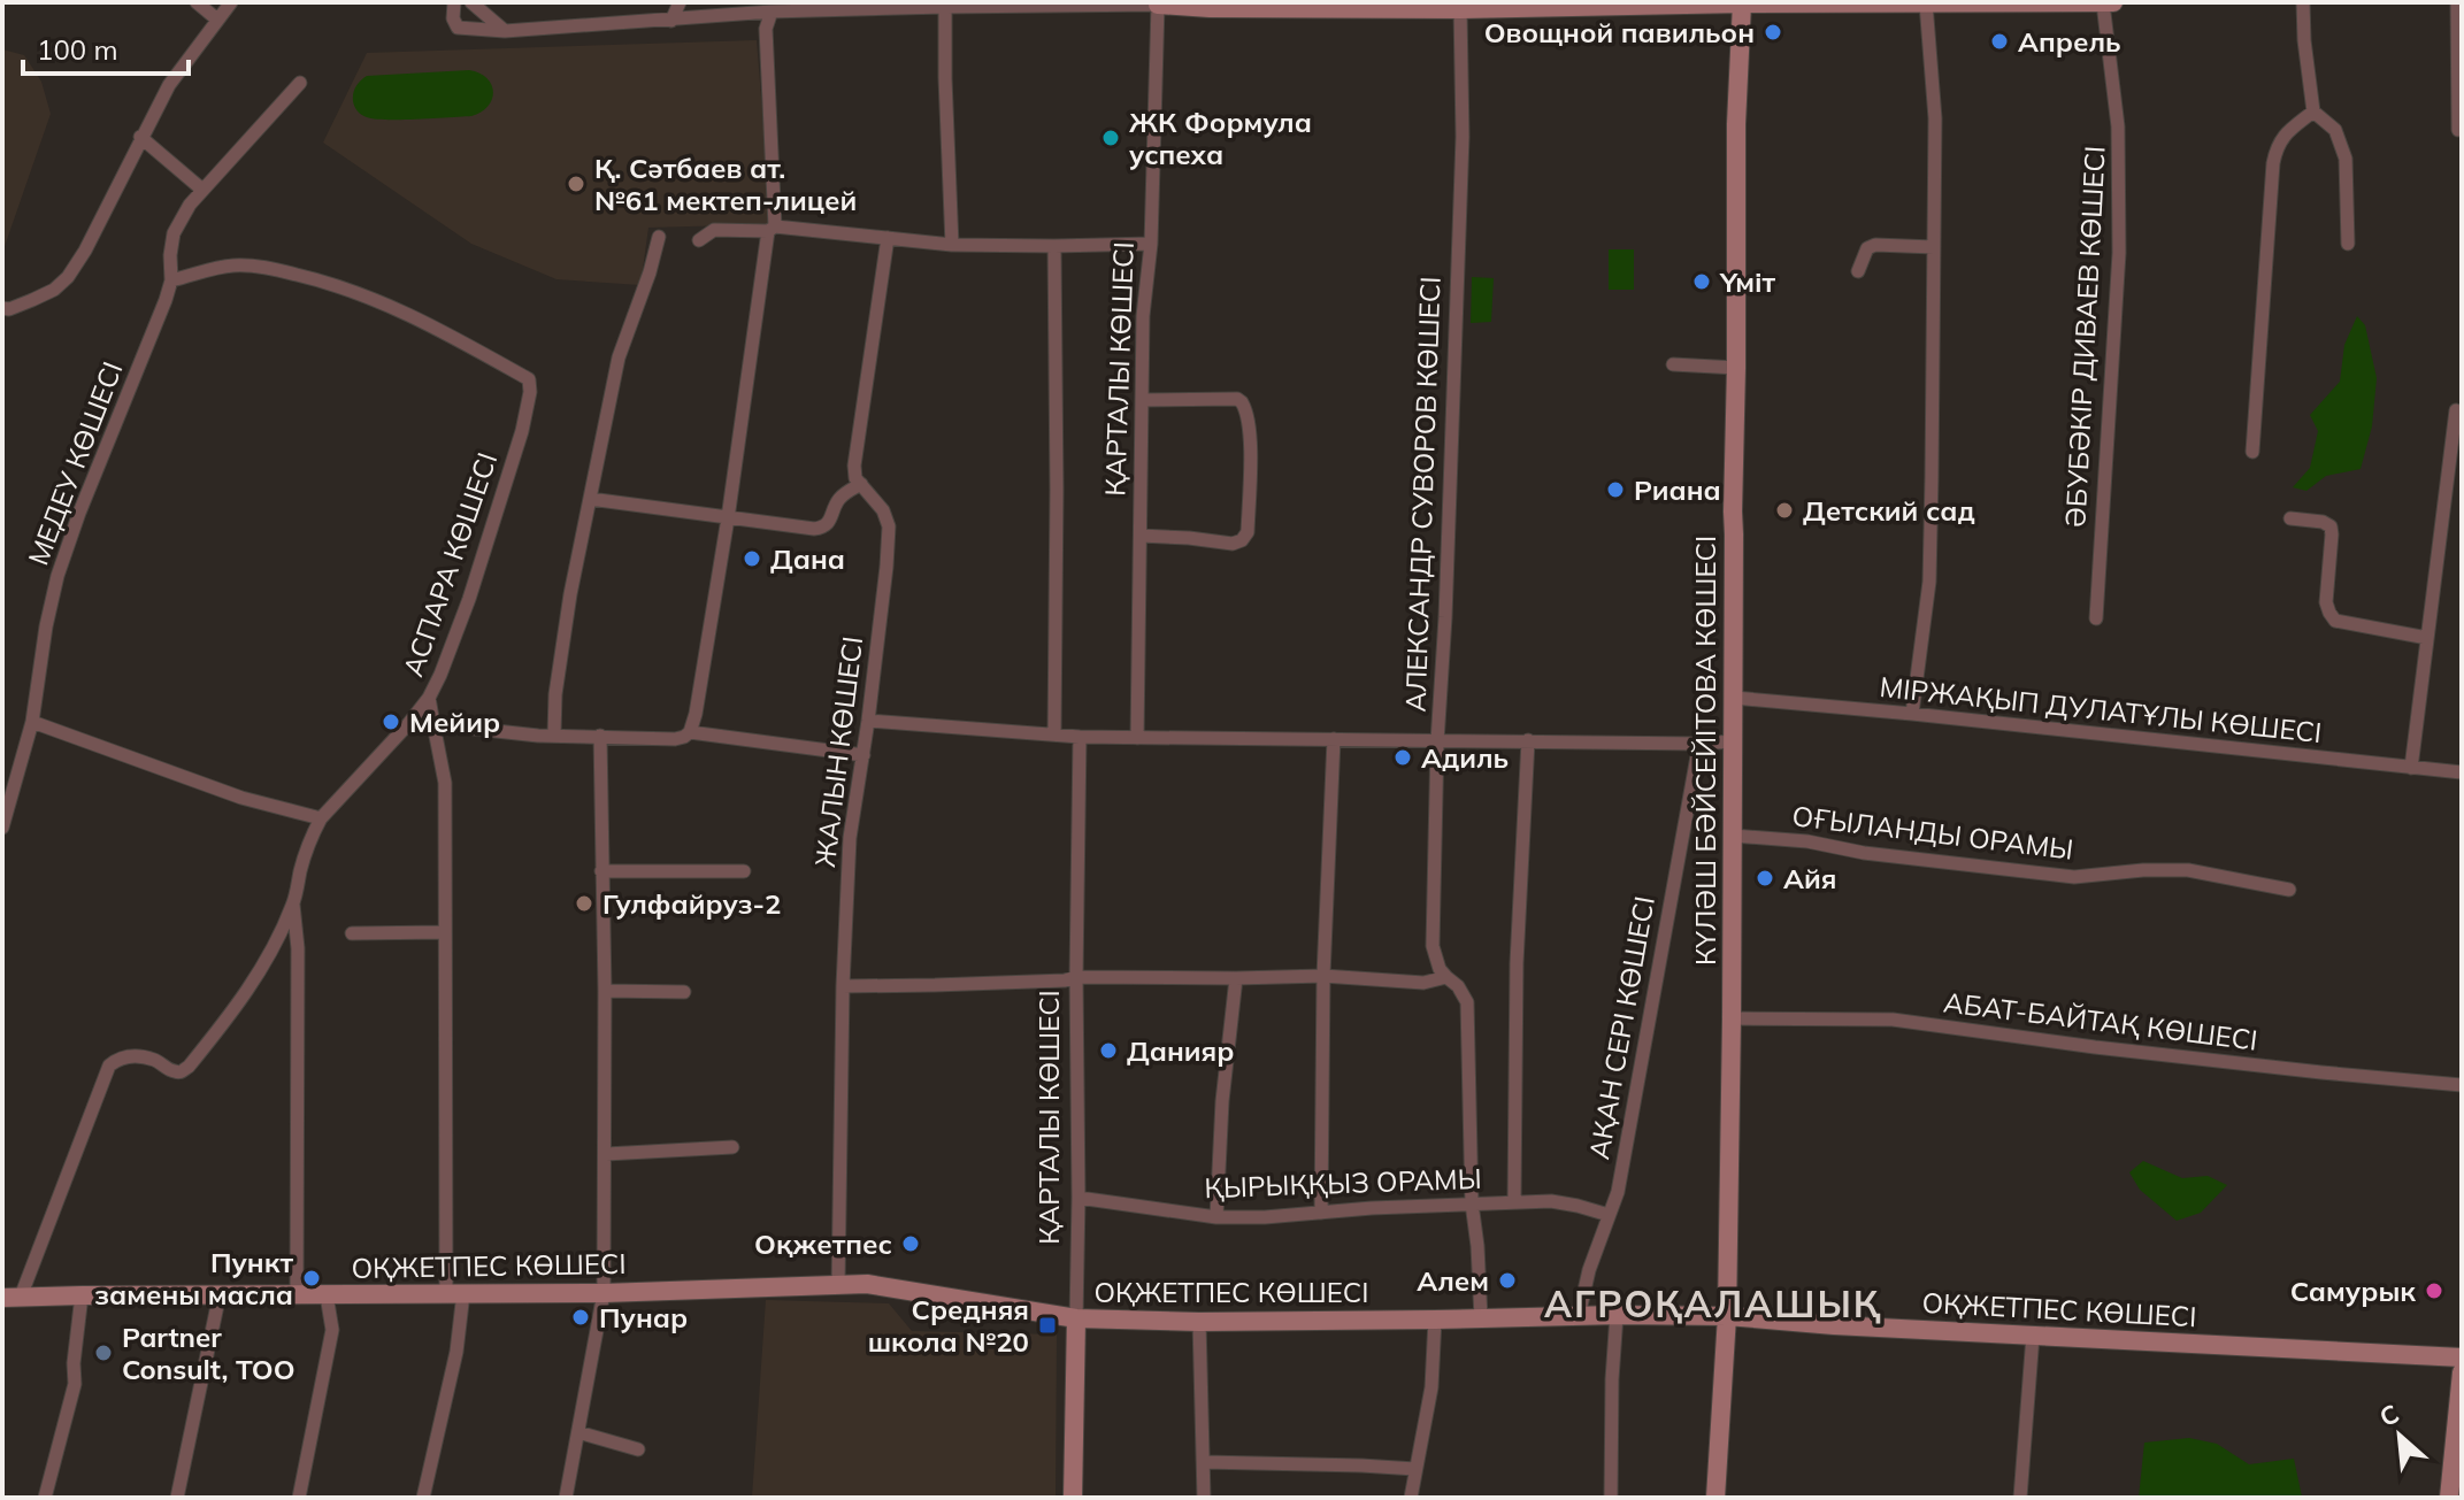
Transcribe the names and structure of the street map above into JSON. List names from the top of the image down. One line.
{"streets":{"street":["ӘБУБӘКІР ДИВАЕВ КӨШЕСІ","ҚАРТАЛЫ КӨШЕСІ","МЕДЕУ КӨШЕСІ","АЛЕКСАНДР СУВОРОВ КӨШЕСІ","АСПАРА КӨШЕСІ","МІРЖАҚЫП ДУЛАТҰЛЫ КӨШЕСІ","КҮЛӘШ БӘЙСЕЙІТОВА КӨШЕСІ","ЖАЛЫН КӨШЕСІ","ОҒЫЛАНДЫ ОРАМЫ","АБАТ-БАЙТАҚ КӨШЕСІ","АҚАН СЕРІ КӨШЕСІ","ҚЫРЫҚҚЫЗ ОРАМЫ","ОҚЖЕТПЕС КӨШЕСІ"]},"crossings":[["ҚАРТАЛЫ КӨШЕСІ","ҚЫРЫҚҚЫЗ ОРАМЫ"],["ҚАРТАЛЫ КӨШЕСІ","ОҚЖЕТПЕС КӨШЕСІ"],["МЕДЕУ КӨШЕСІ","АСПАРА КӨШЕСІ"],["АЛЕКСАНДР СУВОРОВ КӨШЕСІ","ҚЫРЫҚҚЫЗ ОРАМЫ"],["АЛЕКСАНДР СУВОРОВ КӨШЕСІ","ОҚЖЕТПЕС КӨШЕСІ"],["АСПАРА КӨШЕСІ","ОҚЖЕТПЕС КӨШЕСІ"],["МІРЖАҚЫП ДУЛАТҰЛЫ КӨШЕСІ","КҮЛӘШ БӘЙСЕЙІТОВА КӨШЕСІ"],["КҮЛӘШ БӘЙСЕЙІТОВА КӨШЕСІ","ОҒЫЛАНДЫ ОРАМЫ"],["КҮЛӘШ БӘЙСЕЙІТОВА КӨШЕСІ","АБАТ-БАЙТАҚ КӨШЕСІ"],["КҮЛӘШ БӘЙСЕЙІТОВА КӨШЕСІ","ОҚЖЕТПЕС КӨШЕСІ"],["ЖАЛЫН КӨШЕСІ","ОҚЖЕТПЕС КӨШЕСІ"],["АҚАН СЕРІ КӨШЕСІ","ҚЫРЫҚҚЫЗ ОРАМЫ"],["АҚАН СЕРІ КӨШЕСІ","ОҚЖЕТПЕС КӨШЕСІ"]],"districts":["АГРОҚАЛАШЫҚ"],"places":{"other":["Овощной павильон","Апрель","ЖК Формула успеха","Қ. Сәтбаев ат. №61 мектеп-лицей","Үміт","Риана","Детский сад","Дана","Мейир","Адиль","Айя","Гулфайруз-2","Данияр","Оқжетпес","Пункт замены масла","Алем","Самурык","Пунар","Partner Consult, ТОО"],"transit":["Средняя школа №20"]},"scale_bar":"100 m","north":"top left"}
